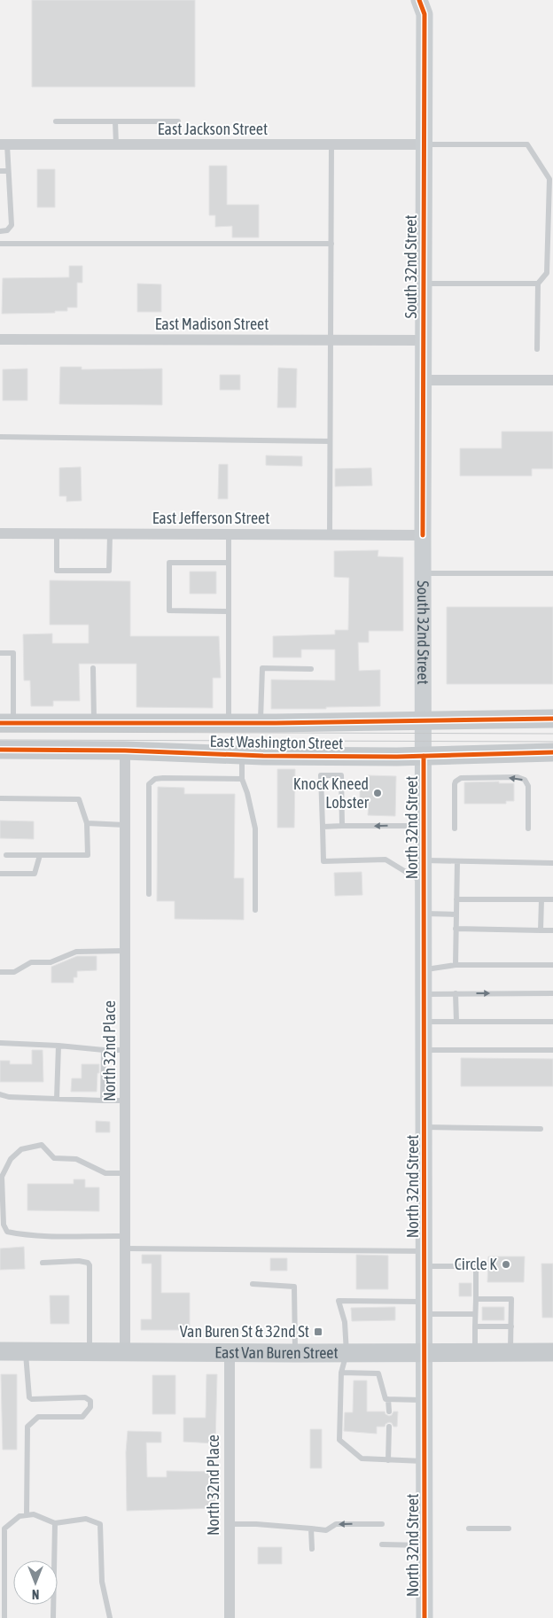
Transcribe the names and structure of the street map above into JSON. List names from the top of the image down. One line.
{"streets":{"main road":["South 32nd Street","East Washington Street","North 32nd Street","East Van Buren Street"],"street":["East Jackson Street","East Madison Street","East Jefferson Street","North 32nd Place"]},"crossings":[["East Jackson Street","South 32nd Street"],["South 32nd Street","East Madison Street"],["South 32nd Street","East Jefferson Street"],["South 32nd Street","East Washington Street"],["South 32nd Street","North 32nd Street"],["East Washington Street","North 32nd Street"],["East Washington Street","North 32nd Place"],["North 32nd Street","East Van Buren Street"],["North 32nd Place","East Van Buren Street"]],"places":{"other":["Knock Kneed Lobster","Circle K"],"transit":["Van Buren St & 32nd St"]},"north":"bottom"}
